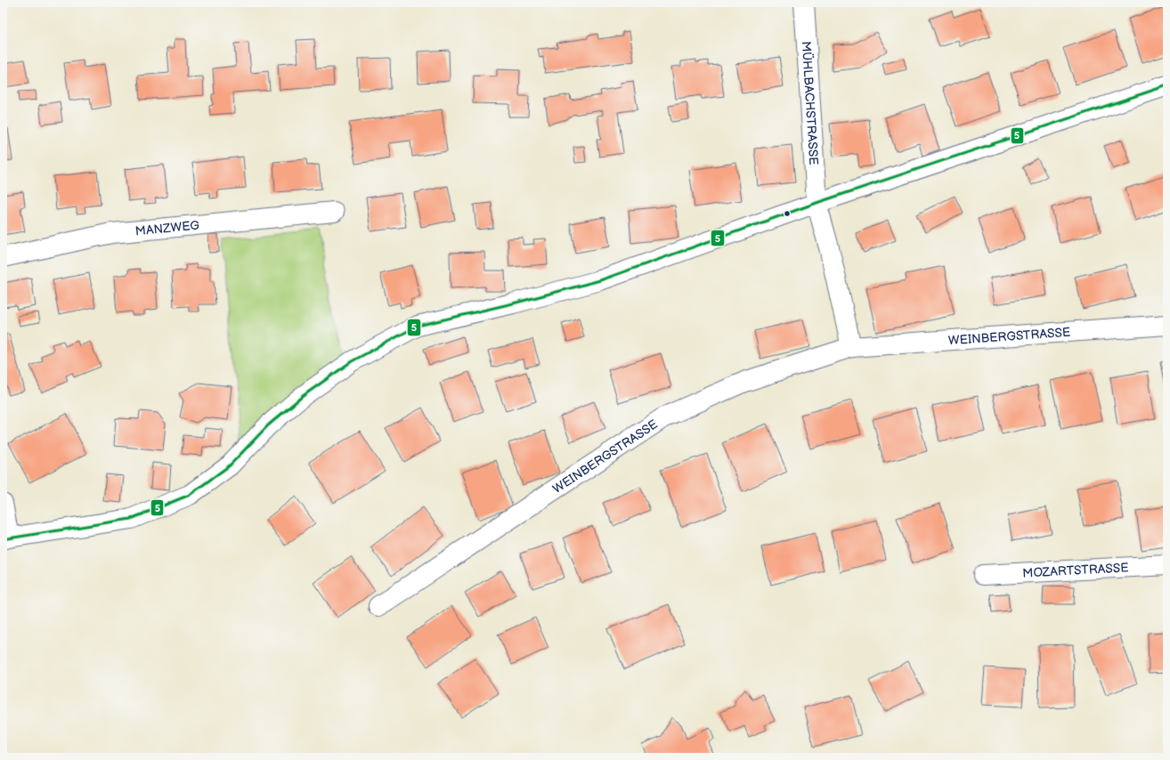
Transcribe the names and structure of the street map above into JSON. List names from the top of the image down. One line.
{"streets":{"street":["MÜHLBACHSTRASSE","MANZWEG","WEINBERGSTRASSE","MOZARTSTRASSE"]},"lines":["transit line 5"]}
